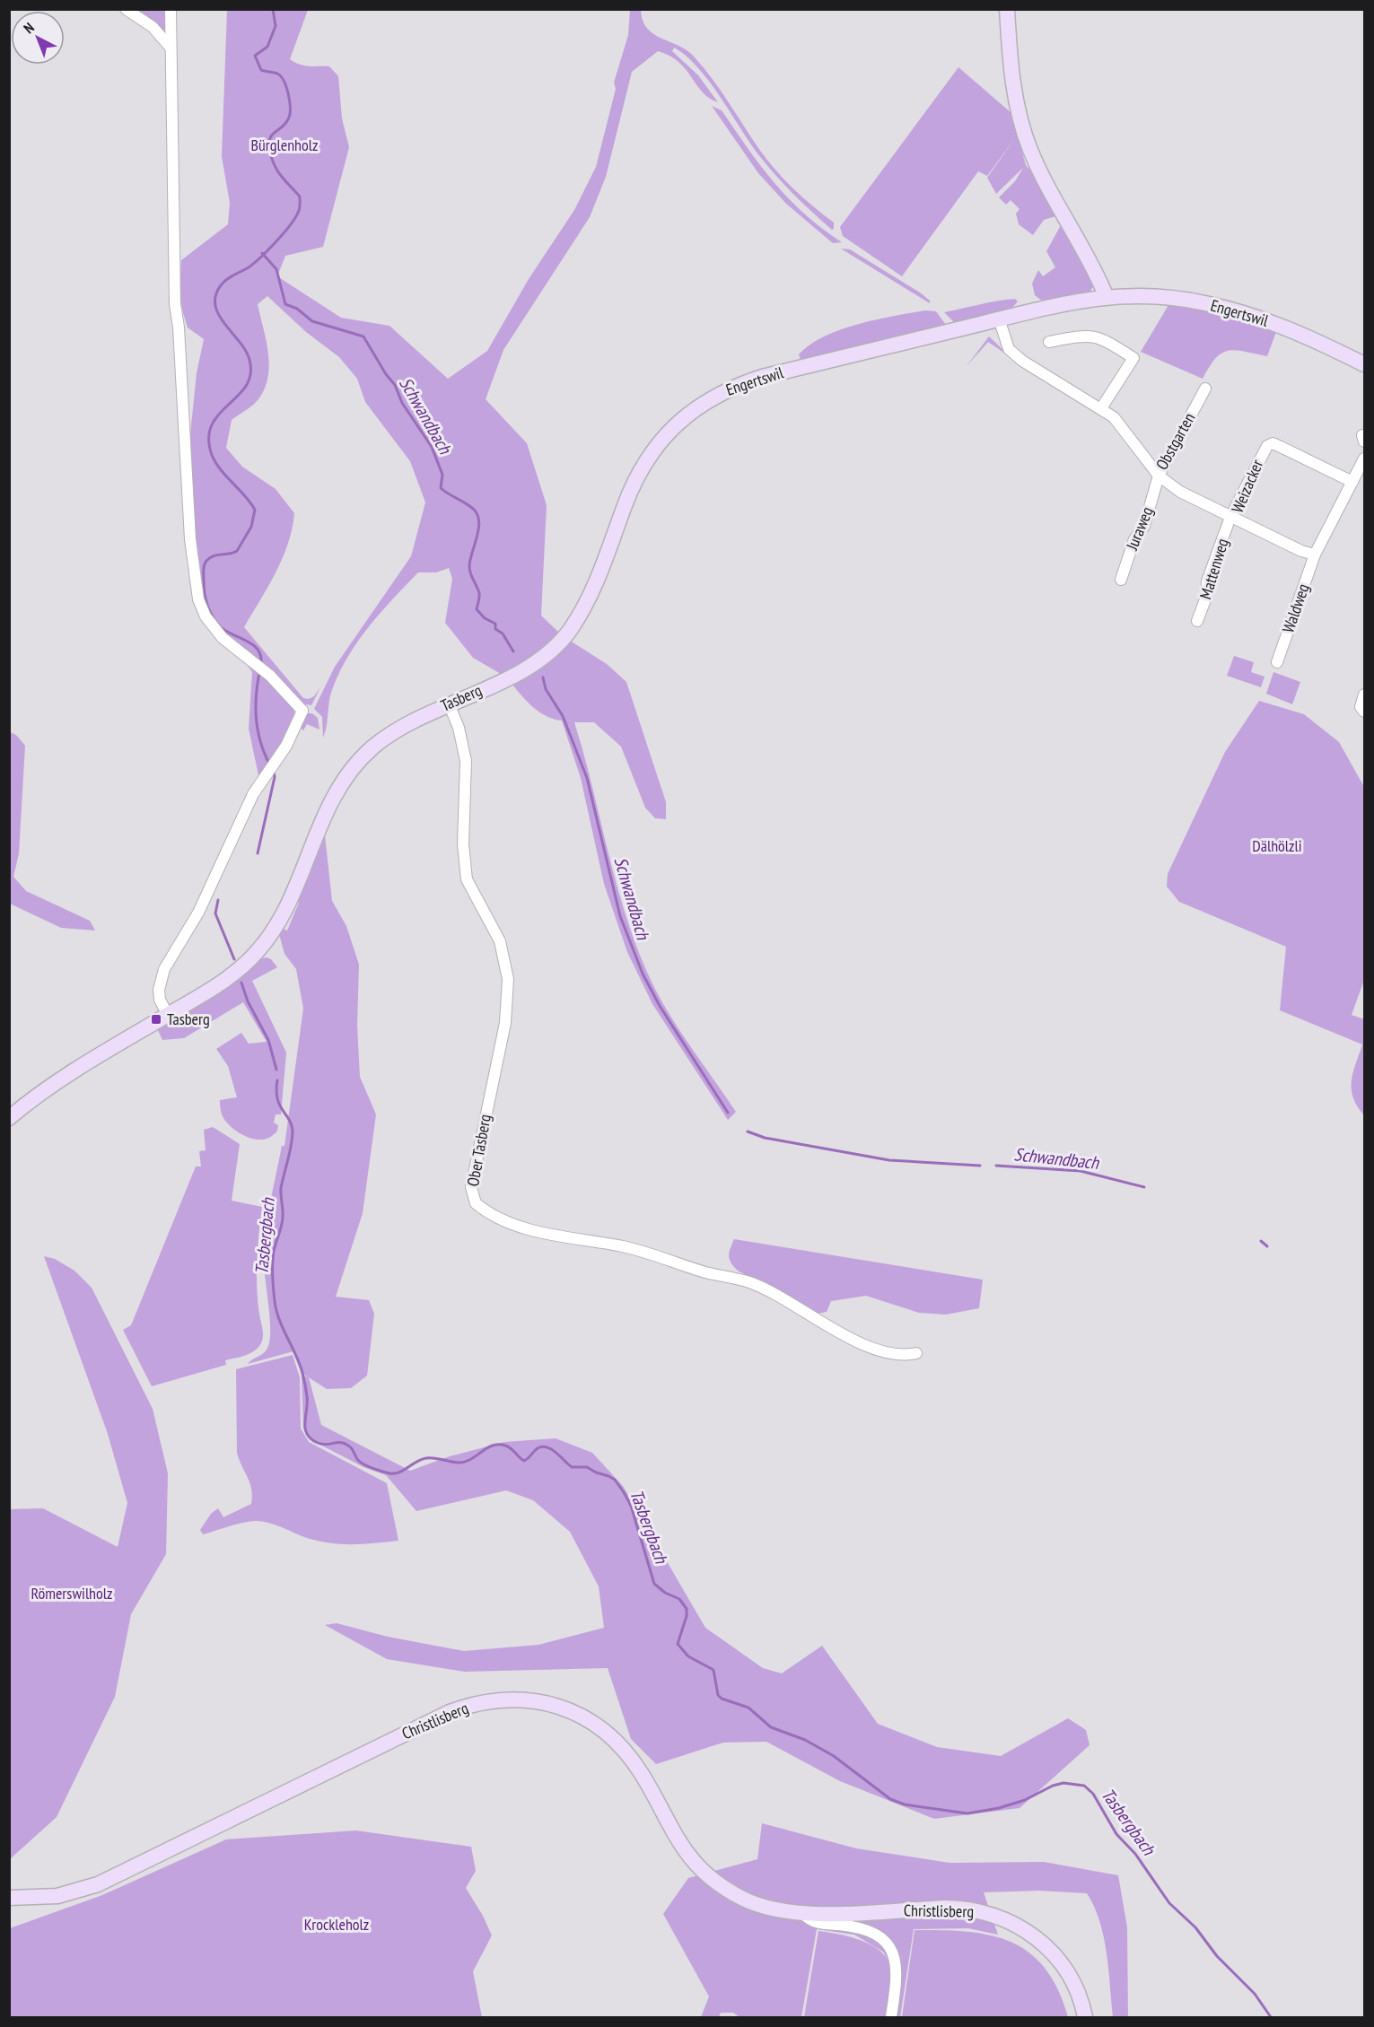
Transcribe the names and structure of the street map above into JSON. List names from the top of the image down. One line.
{"streets":{"main road":["Engertswil","Tasberg","Christlisberg"],"street":["Obstgarten","Weizacker","Juraweg","Mattenweg","Waldweg","Ober Tasberg"]},"crossings":[["Engertswil","Obstgarten"],["Engertswil","Tasberg"],["Obstgarten","Juraweg"],["Weizacker","Mattenweg"],["Weizacker","Waldweg"],["Tasberg","Ober Tasberg"]],"water":["Schwandbach","Tasbergbach"],"parks":["Bürglenholz","Dälhölzli","Römerswilholz","Krockleholz"],"places":{"transit":["Tasberg"]},"north":"top left"}
